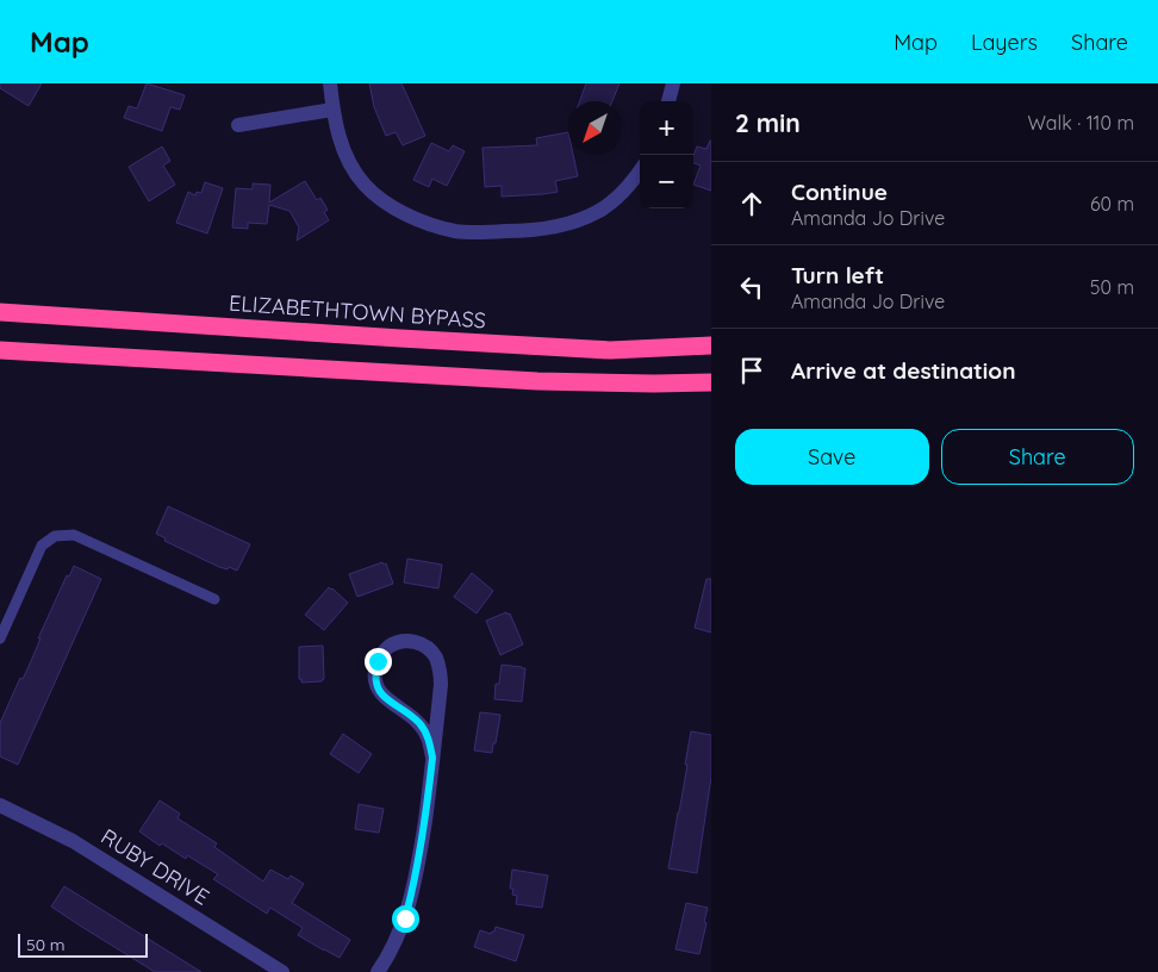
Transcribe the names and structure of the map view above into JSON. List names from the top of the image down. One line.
{"streets":{"highway":["ELIZABETHTOWN BYPASS"],"street":["RUBY DRIVE"]},"scale_bar":"50 m","north":"bottom left","page":{"header":"Map","nav":["Map","Layers","Share"],"heading":["2 min","Walk · 110 m"],"map_buttons":["+","−"],"list":[["Continue","Amanda Jo Drive","60 m"],["Turn left","Amanda Jo Drive","50 m"],"Arrive at destination"],"buttons":["Save","Share"],"scale":"50 m"}}
